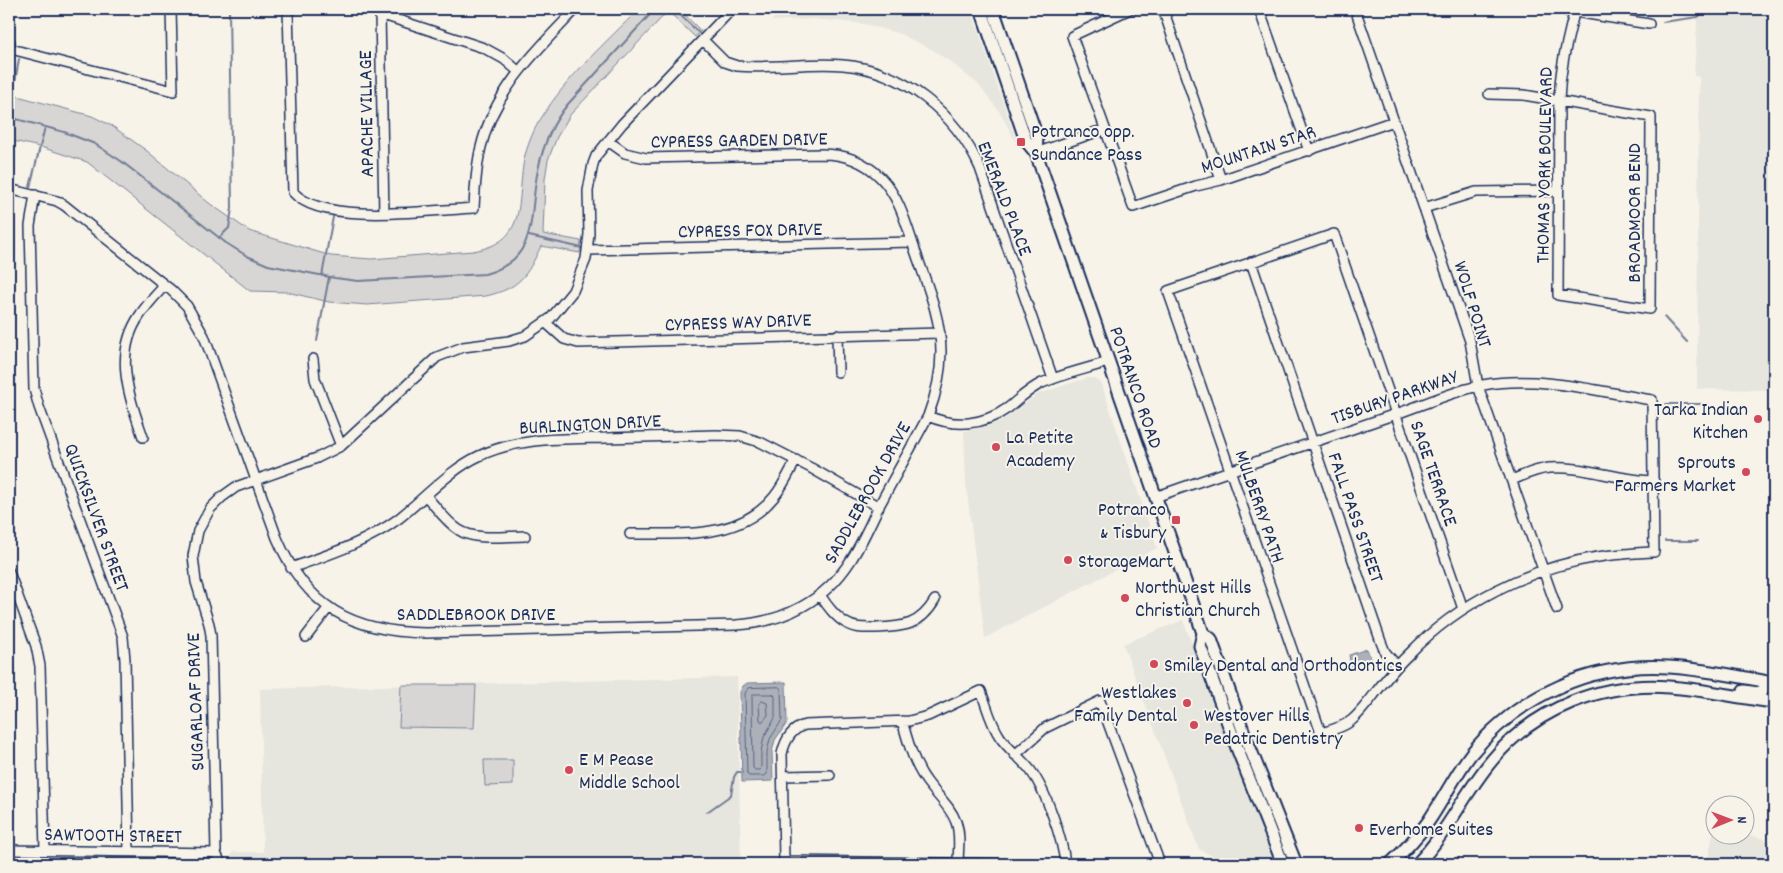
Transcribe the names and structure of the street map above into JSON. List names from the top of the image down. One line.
{"streets":{"main road":["POTRANCO ROAD"],"street":["APACHE VILLAGE","CYPRESS GARDEN DRIVE","MOUNTAIN STAR","THOMAS YORK BOULEVARD","EMERALD PLACE","BROADMOOR BEND","CYPRESS FOX DRIVE","WOLF POINT","CYPRESS WAY DRIVE","TISBURY PARKWAY","BURLINGTON DRIVE","SAGE TERRACE","SADDLEBROOK DRIVE","MULBERRY PATH","QUICKSILVER STREET","FALL PASS STREET","SUGARLOAF DRIVE","SAWTOOTH STREET"]},"crossings":[["CYPRESS GARDEN DRIVE","CYPRESS FOX DRIVE"],["CYPRESS GARDEN DRIVE","CYPRESS WAY DRIVE"],["CYPRESS GARDEN DRIVE","SADDLEBROOK DRIVE"],["CYPRESS GARDEN DRIVE","SUGARLOAF DRIVE"],["MOUNTAIN STAR","WOLF POINT"],["THOMAS YORK BOULEVARD","BROADMOOR BEND"],["EMERALD PLACE","SUGARLOAF DRIVE"],["CYPRESS FOX DRIVE","SUGARLOAF DRIVE"],["WOLF POINT","TISBURY PARKWAY"],["CYPRESS WAY DRIVE","SADDLEBROOK DRIVE"],["CYPRESS WAY DRIVE","SUGARLOAF DRIVE"],["POTRANCO ROAD","TISBURY PARKWAY"],["TISBURY PARKWAY","SAGE TERRACE"],["TISBURY PARKWAY","MULBERRY PATH"],["TISBURY PARKWAY","FALL PASS STREET"],["BURLINGTON DRIVE","SADDLEBROOK DRIVE"],["SAGE TERRACE","MULBERRY PATH"],["SAGE TERRACE","FALL PASS STREET"],["SADDLEBROOK DRIVE","QUICKSILVER STREET"],["SADDLEBROOK DRIVE","SUGARLOAF DRIVE"],["MULBERRY PATH","FALL PASS STREET"],["QUICKSILVER STREET","SAWTOOTH STREET"],["SUGARLOAF DRIVE","SAWTOOTH STREET"]],"places":{"transit":["Potranco opp. Sundance Pass","Potranco & Tisbury"],"other":["Tarka Indian Kitchen","La Petite Academy","Sprouts Farmers Market","StorageMart","Northwest Hills Christian Church","Smiley Dental and Orthodontics","Westlakes Family Dental","Westover Hills Pedatric Dentistry","E M Pease Middle School","Everhome Suites"]},"north":"right"}
